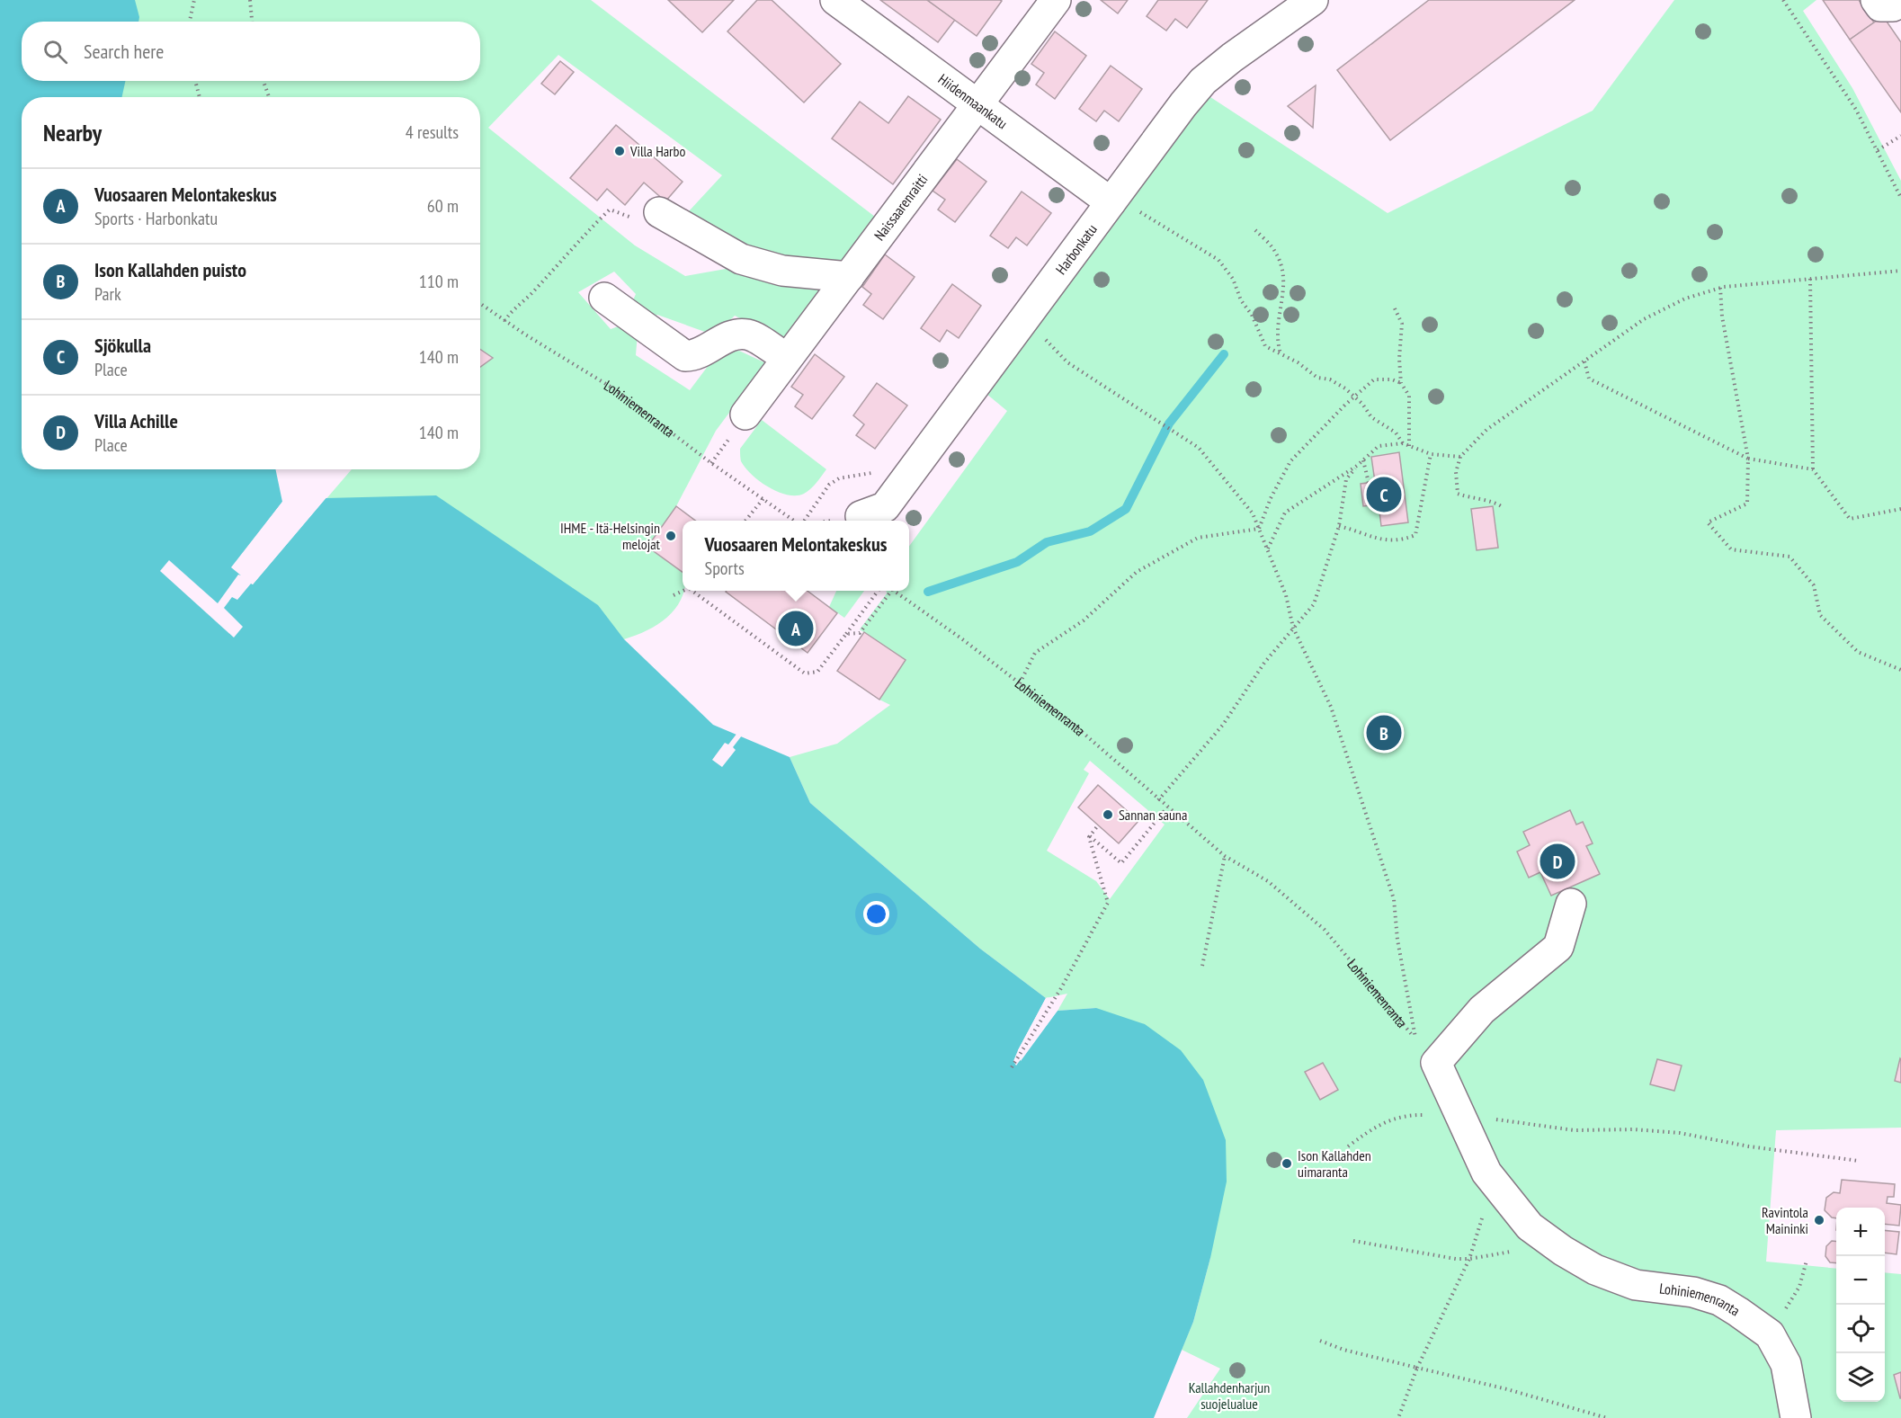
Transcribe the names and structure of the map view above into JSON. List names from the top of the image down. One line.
{"streets":{"street":["Hiidenmaankatu","Naissaarenraitti","Harbonkatu","Lohiniemenranta"]},"crossings":[["Hiidenmaankatu","Naissaarenraitti"],["Hiidenmaankatu","Harbonkatu"]],"parks":["Kallahdenharjun suojelualue"],"places":["Villa Harbo","IHME - Itä-Helsingin melojat","Sannan sauna","Ison Kallahden uimaranta","Ravintola Maininki"],"page":{"search":"Search here","heading":["Nearby","4 results"],"list":[{"mark":"A","name":"Vuosaaren Melontakeskus","note":"Sports · Harbonkatu","value":"60 m"},{"mark":"B","name":"Ison Kallahden puisto","note":"Park","value":"110 m"},{"mark":"C","name":"Sjökulla","note":"Place","value":"140 m"},{"mark":"D","name":"Villa Achille","note":"Place","value":"140 m"}],"pins":["C","A","B","D"],"popup":["Vuosaaren Melontakeskus","Sports"],"map_buttons":["+","−"]}}
